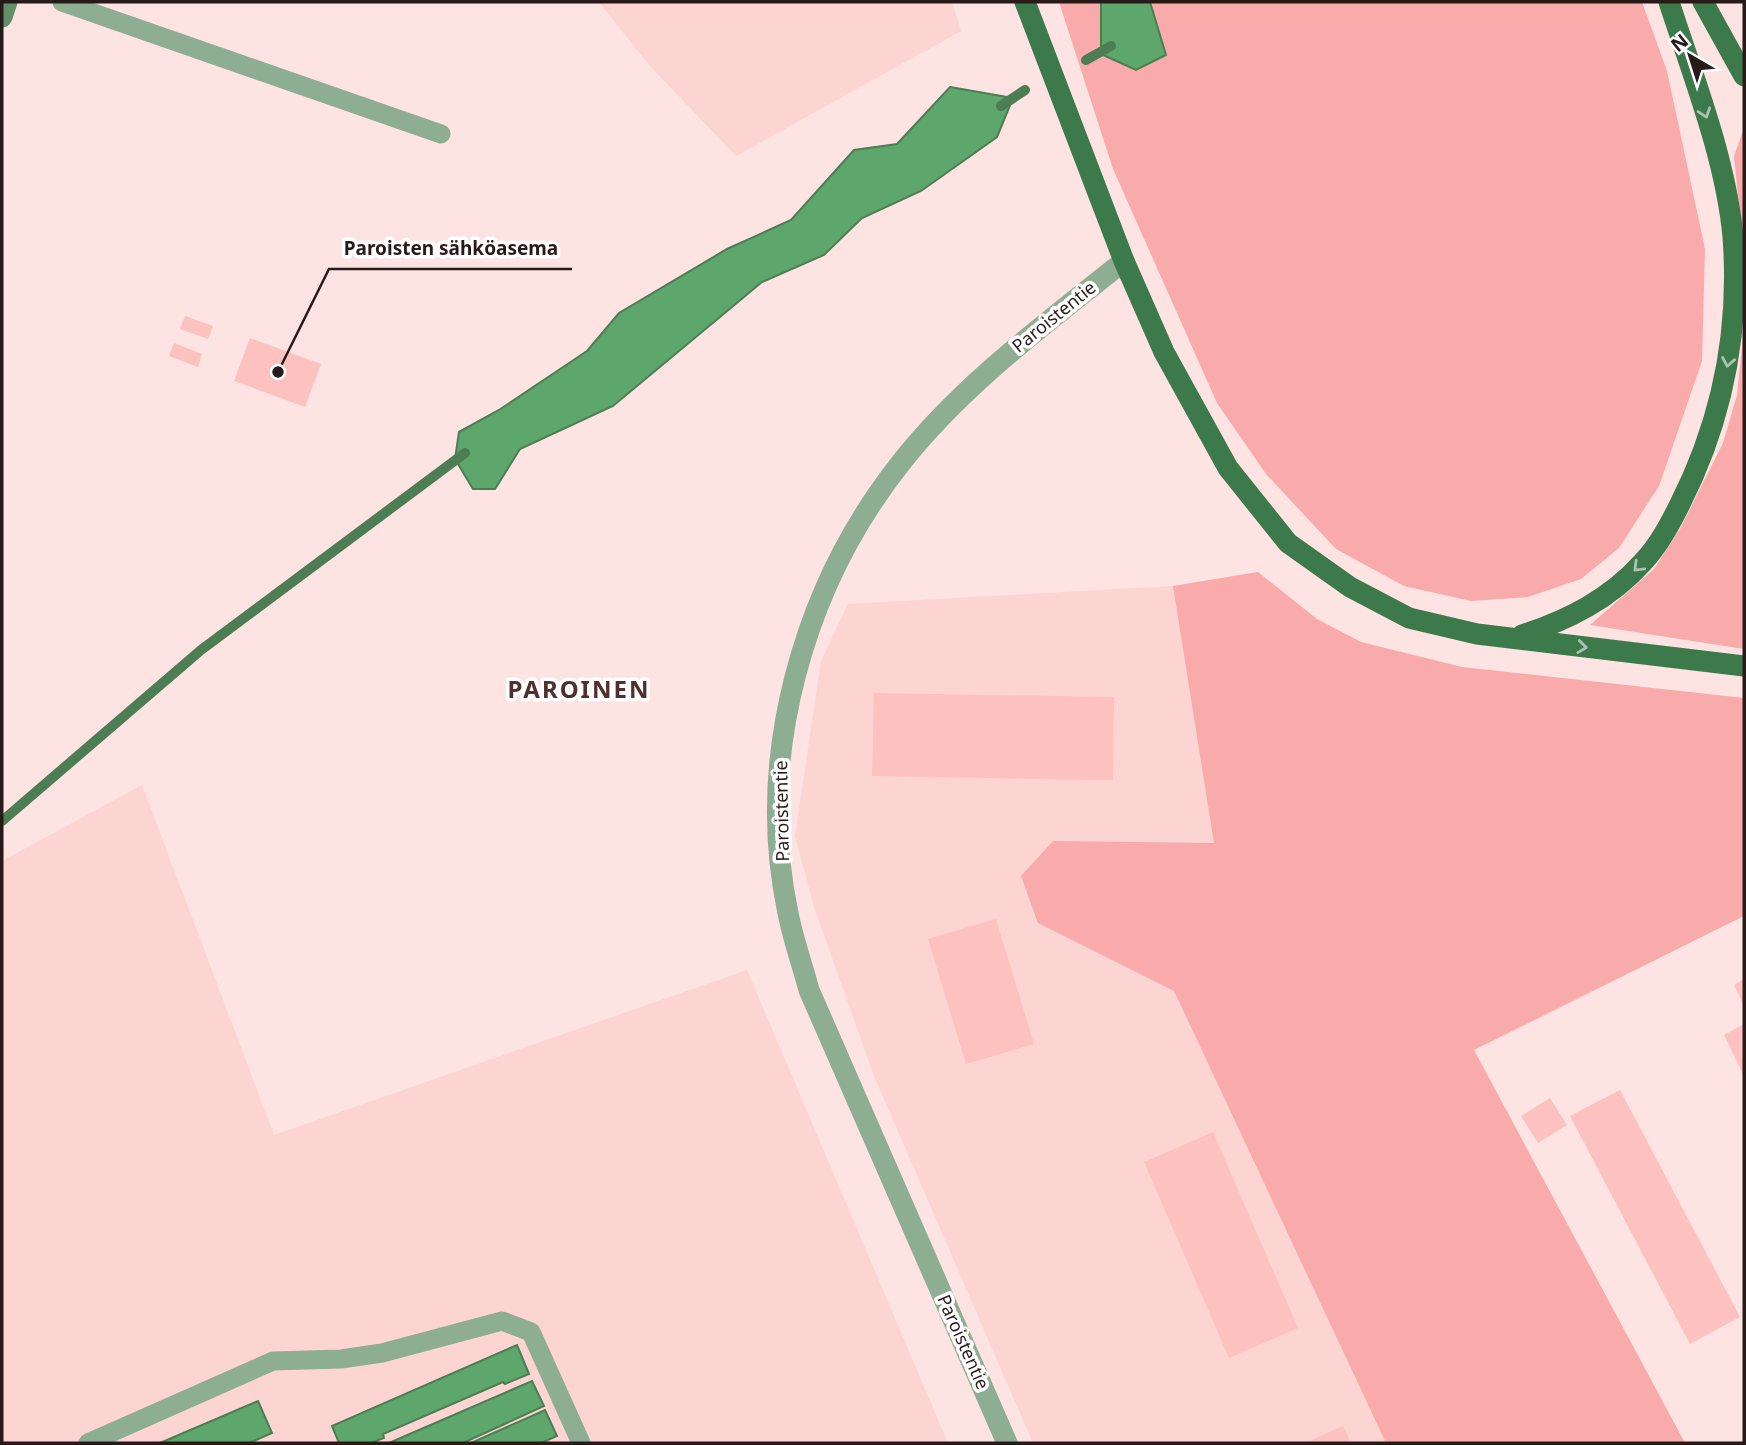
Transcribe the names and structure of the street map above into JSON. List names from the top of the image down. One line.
{"streets":{"street":["Paroistentie"]},"districts":["PAROINEN"],"places":["Paroisten sähköasema"],"north":"top left"}
